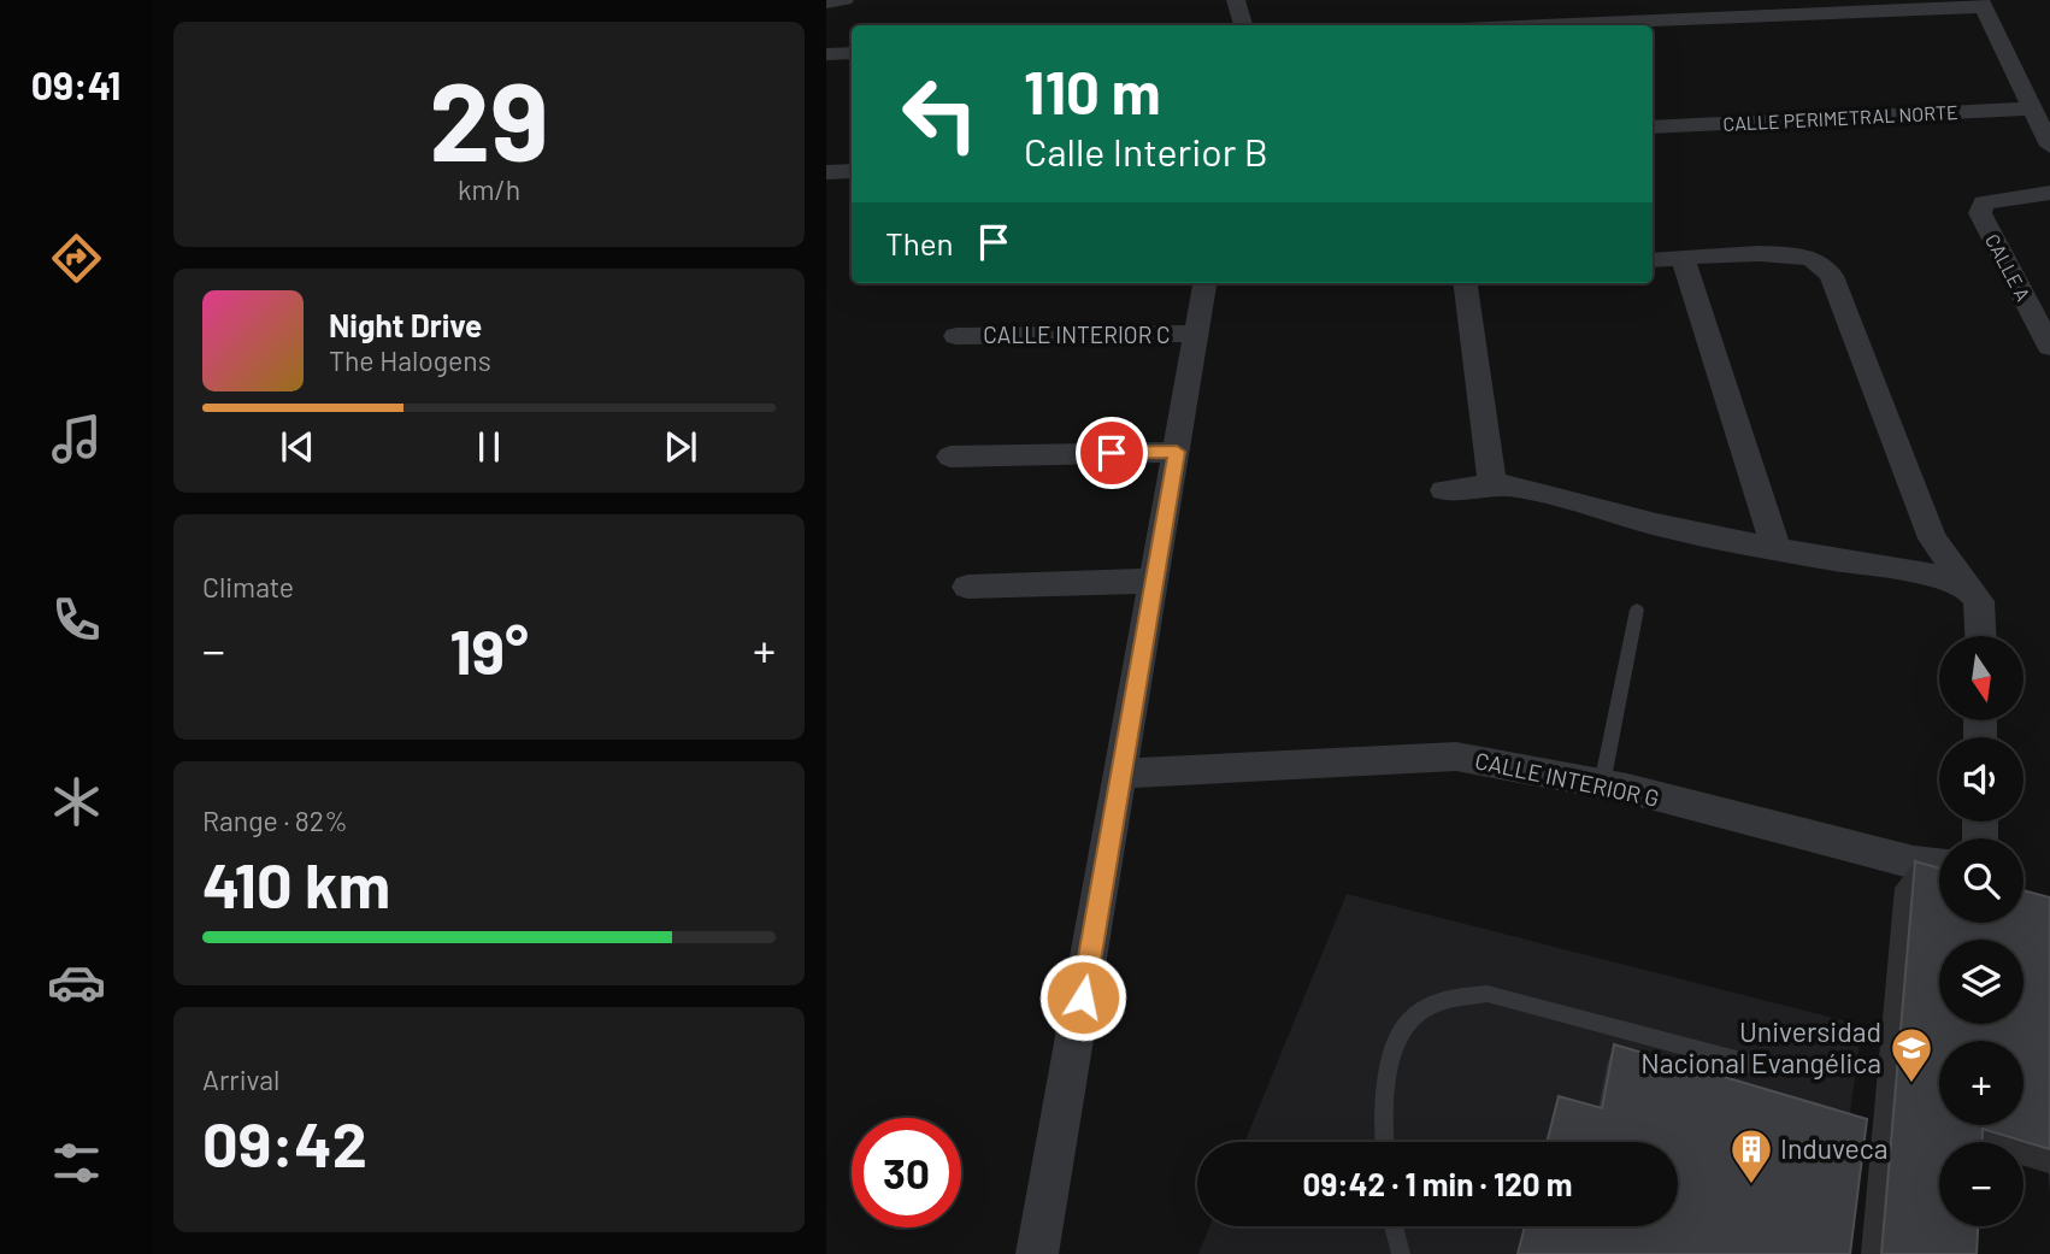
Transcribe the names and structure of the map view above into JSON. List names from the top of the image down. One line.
{"streets":{"street":["CALLE PERIMETRAL NORTE","CALLE A","CALLE INTERIOR C","CALLE INTERIOR G"]},"places":{"school or university":["Universidad Nacional Evangélica"],"building":["Induveca"]},"north":"bottom","page":{"tabs":"09:41","tile":[["29","km/h"],"Climate",["Range · 82%","410 km"],["Arrival","09:42"]],"turn":["110 m","Calle Interior B"],"then":"Then","song":["Night Drive","The Halogens"],"heat":["−","19°","+"],"map_buttons":["+","−"],"limit":"30","trip":"09:42 · 1 min · 120 m"}}
